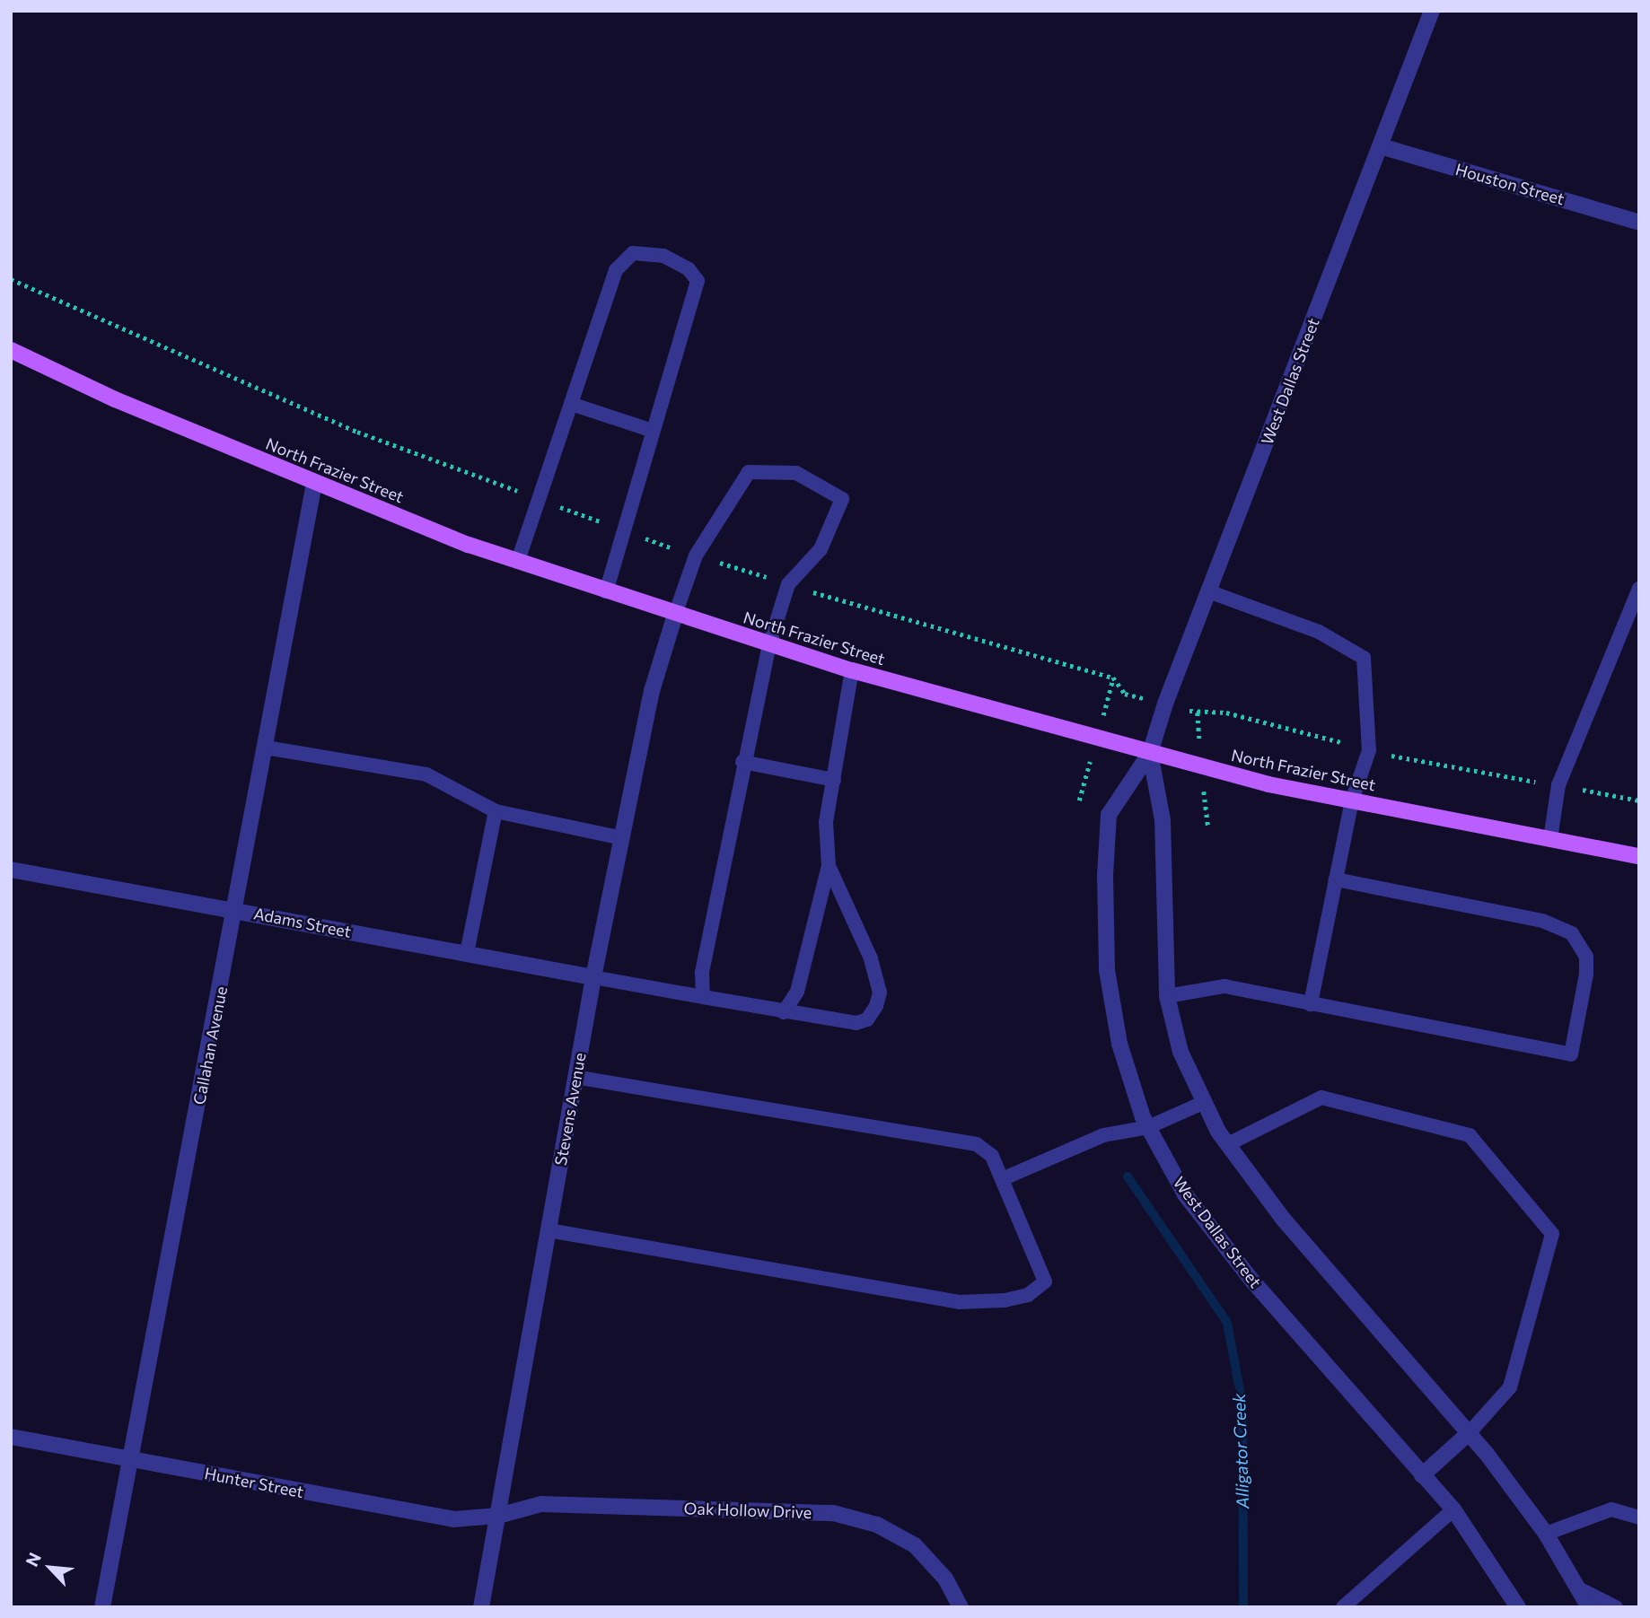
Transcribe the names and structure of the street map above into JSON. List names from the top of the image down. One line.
{"streets":{"main road":["North Frazier Street"],"street":["Houston Street","West Dallas Street","Adams Street","Callahan Avenue","Stevens Avenue","Hunter Street","Oak Hollow Drive"]},"crossings":[["Houston Street","West Dallas Street"],["West Dallas Street","North Frazier Street"],["North Frazier Street","Callahan Avenue"],["North Frazier Street","Stevens Avenue"],["Adams Street","Callahan Avenue"],["Adams Street","Stevens Avenue"],["Callahan Avenue","Hunter Street"],["Stevens Avenue","Hunter Street"],["Stevens Avenue","Oak Hollow Drive"],["Hunter Street","Oak Hollow Drive"]],"water":["Alligator Creek"],"north":"top left"}
